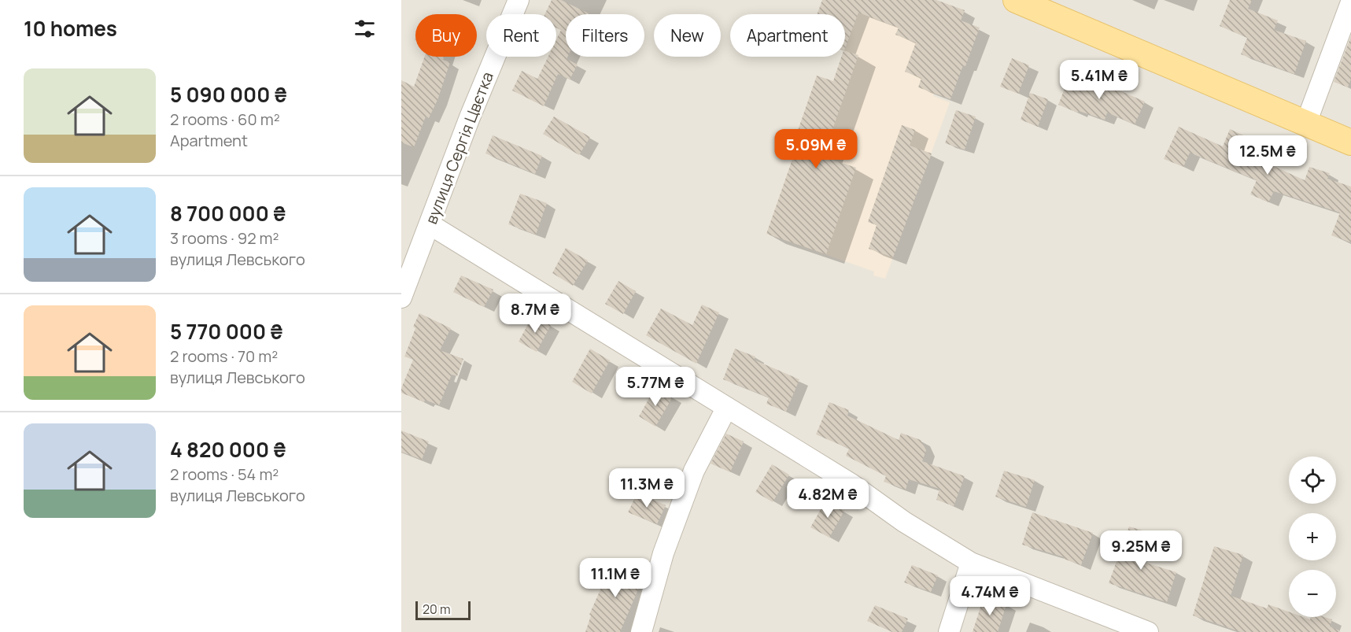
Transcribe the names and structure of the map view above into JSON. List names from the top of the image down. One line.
{"streets":{"street":["вулиця Сергія Цвєтка"]},"scale_bar":"20 m","page":{"heading":"10 homes","chip":["Buy","Rent","Filters","New","Apartment"],"list":[{"name":"5 090 000 ₴","note":"2 rooms · 60 m² · Apartment"},{"name":"8 700 000 ₴","note":"3 rooms · 92 m² · вулиця Левського"},{"name":"5 770 000 ₴","note":"2 rooms · 70 m² · вулиця Левського"},{"name":"4 820 000 ₴","note":"2 rooms · 54 m² · вулиця Левського"}],"price":["5.41M ₴","5.09M ₴","12.5M ₴","8.7M ₴","5.77M ₴","11.3M ₴","4.82M ₴","9.25M ₴","11.1M ₴","4.74M ₴"],"map_buttons":["+","−"],"scale":"20 m"}}
